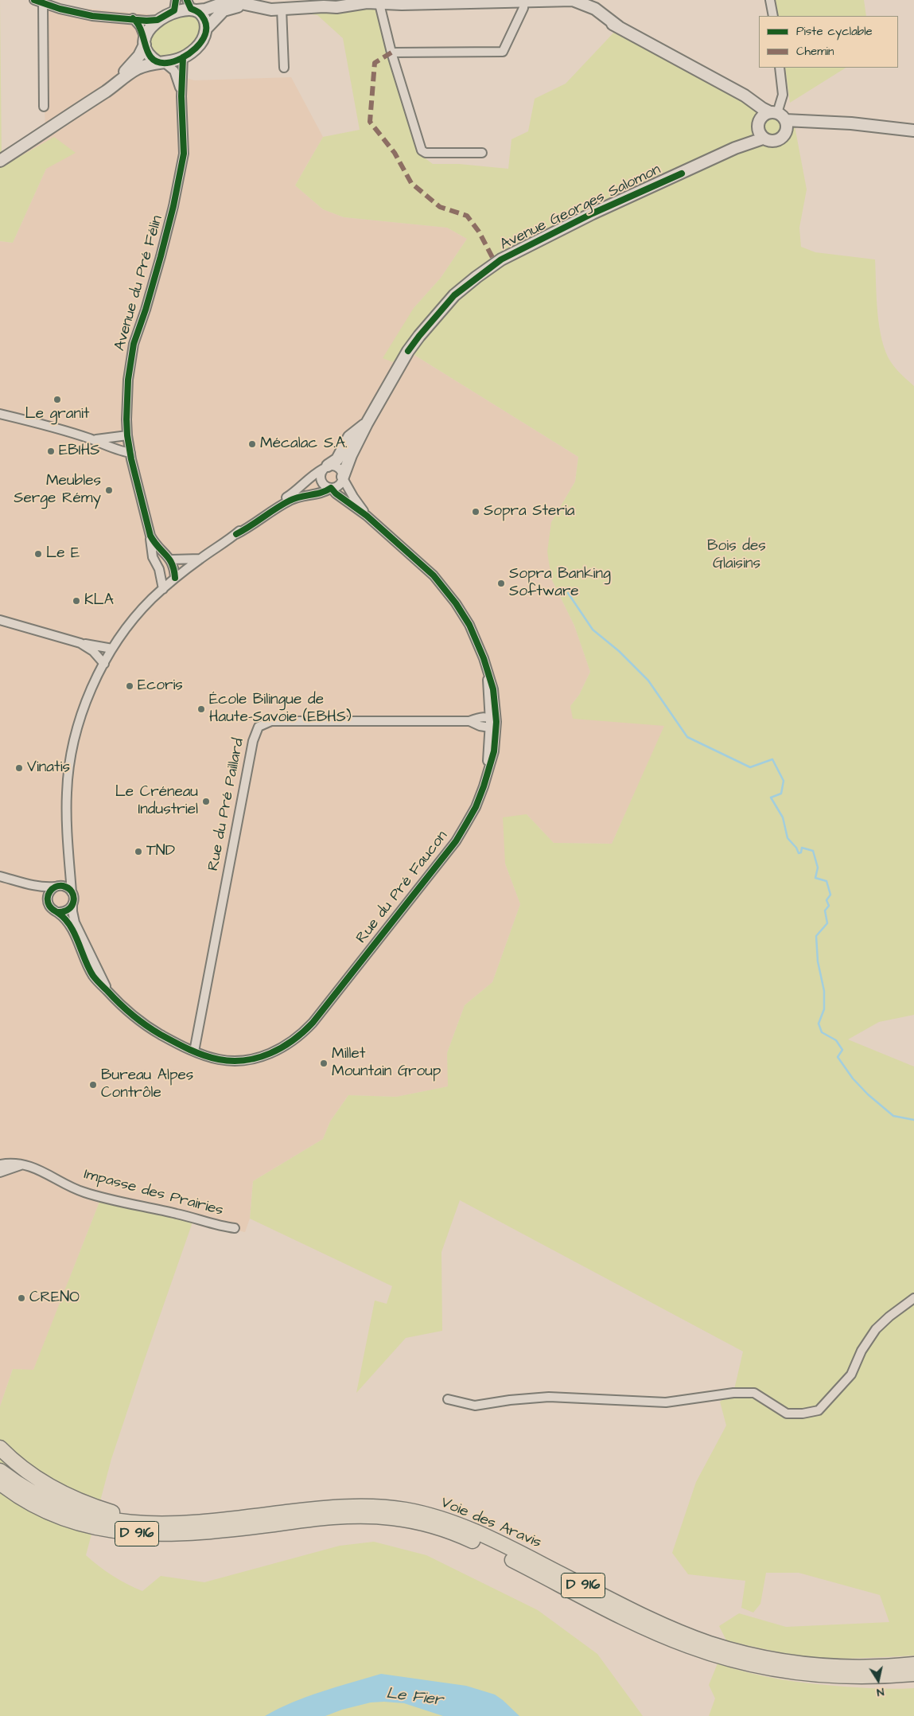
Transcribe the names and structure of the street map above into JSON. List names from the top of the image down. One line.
{"streets":{"highway":["Voie des Aravis","D 916"],"main road":["Avenue Georges Salomon"],"street":["Avenue du Pré Félin","Rue du Pré Paillard","Rue du Pré Faucon","Impasse des Prairies"]},"crossings":[["Avenue Georges Salomon","Rue du Pré Faucon"],["Rue du Pré Paillard","Rue du Pré Faucon"]],"water":["Le Fier"],"parks":["Bois des Glaisins"],"places":["Le granit","Mécalac S.A.","EBIHS","Meubles Serge Rémy","Sopra Steria","Le E","Sopra Banking Software","KLA","Ecoris","École Bilingue de Haute-Savoie (EBHS)","Vinatis","Le Créneau Industriel","TND","Millet Mountain Group","Bureau Alpes Contrôle","CRENO"],"legend":["Piste cyclable","Chemin"],"north":"bottom"}
